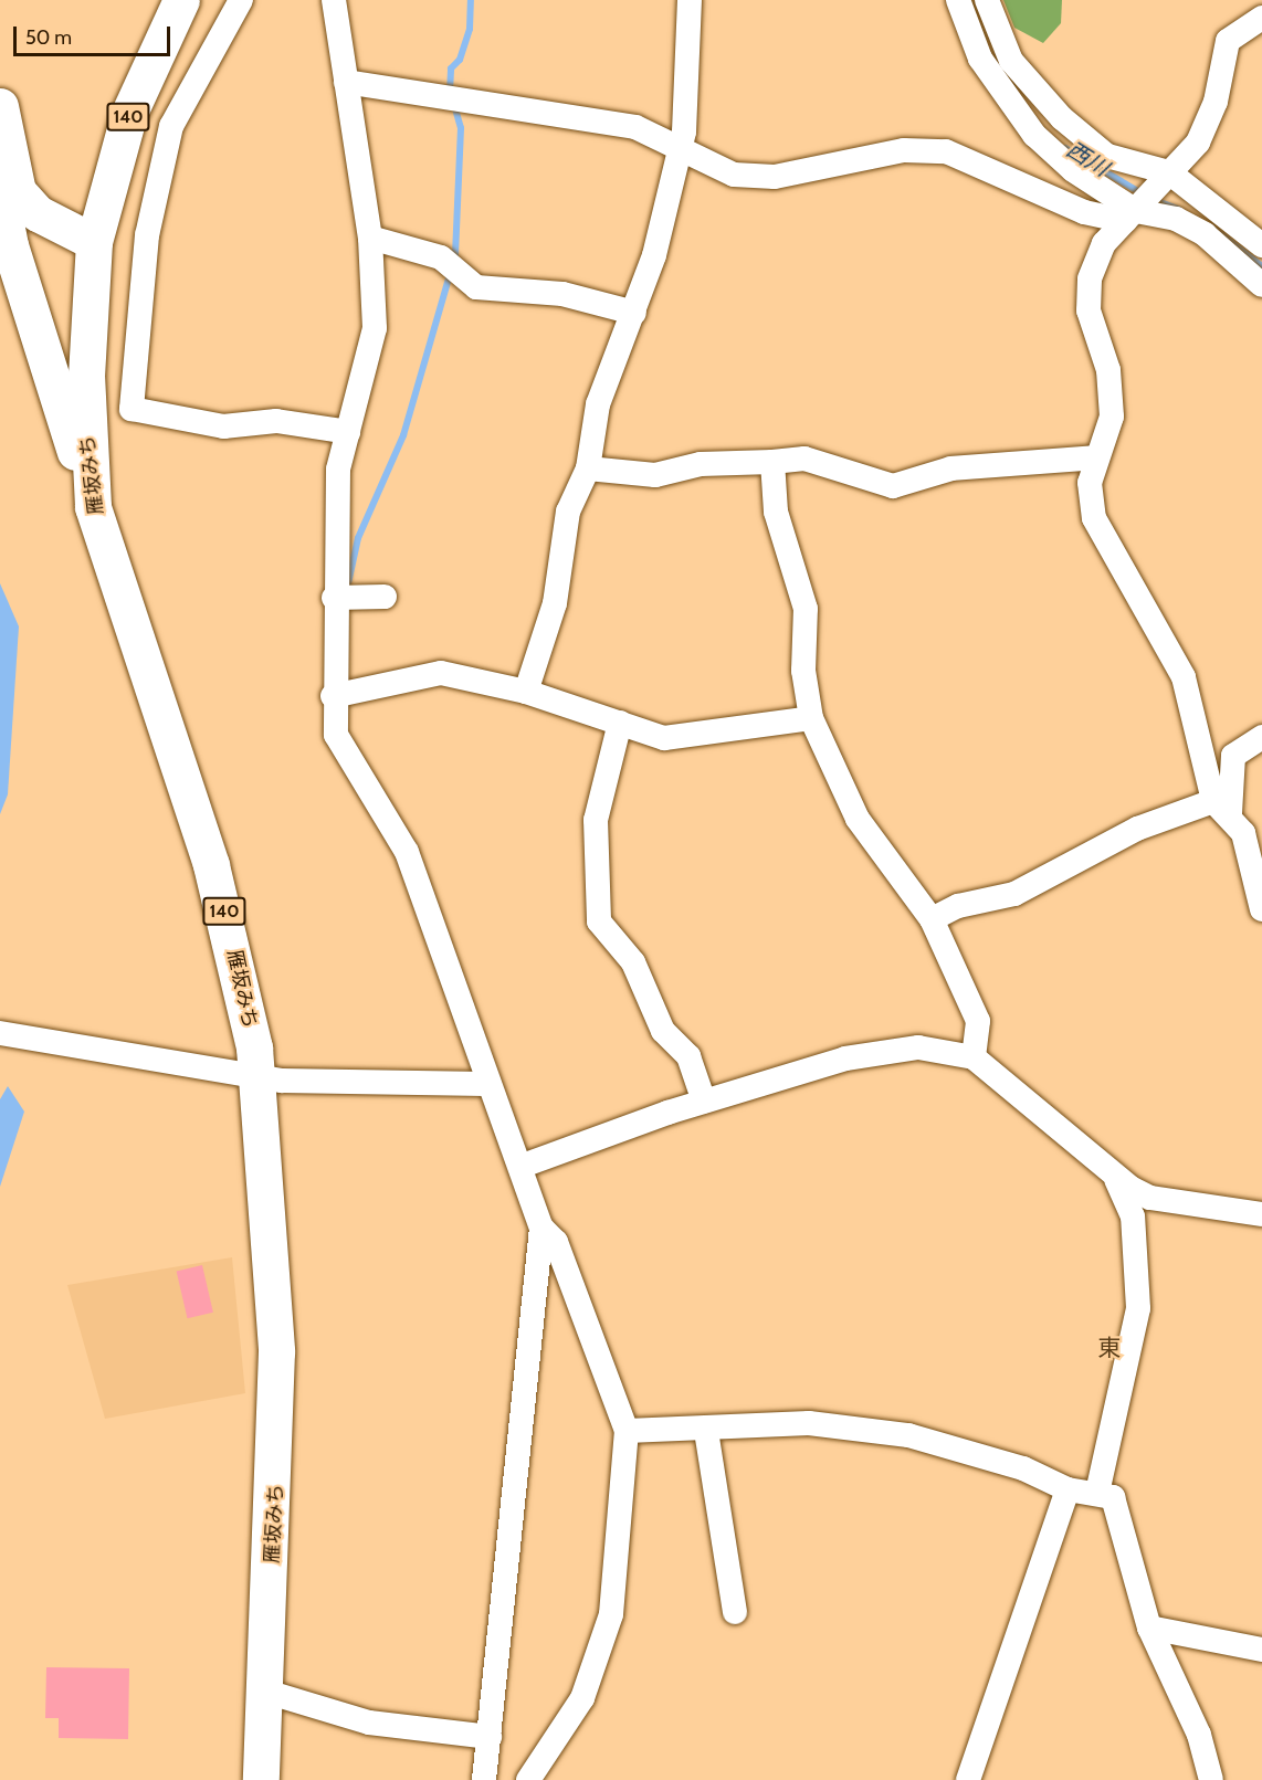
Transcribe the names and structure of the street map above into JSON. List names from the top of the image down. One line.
{"streets":{"highway":["140","雁坂みち"]},"crossings":[["140","雁坂みち"]],"districts":["東"],"water":["西川"],"scale_bar":"50 m"}
